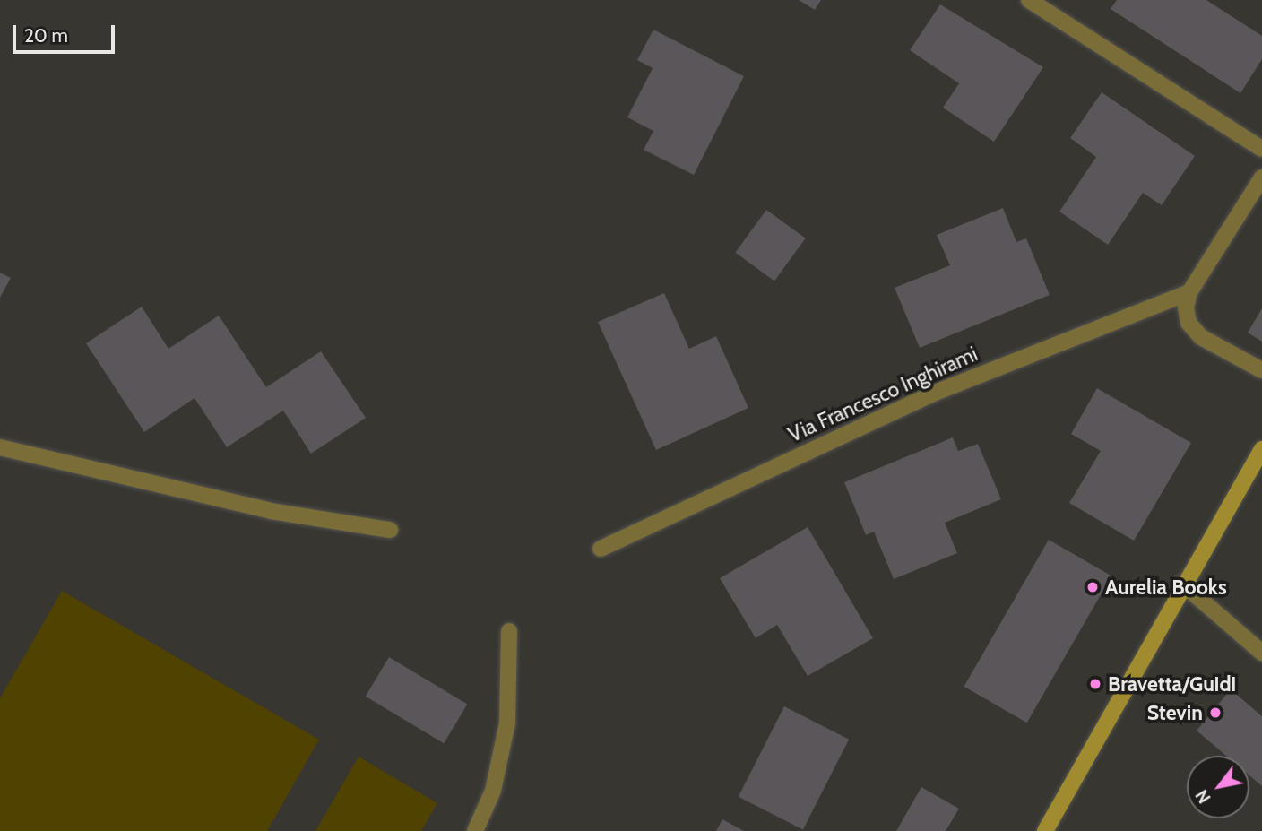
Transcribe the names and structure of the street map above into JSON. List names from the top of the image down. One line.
{"streets":{"street":["Via Francesco Inghirami"]},"places":["Aurelia Books","Bravetta/Guidi","Stevin"],"scale_bar":"20 m","north":"bottom left"}
